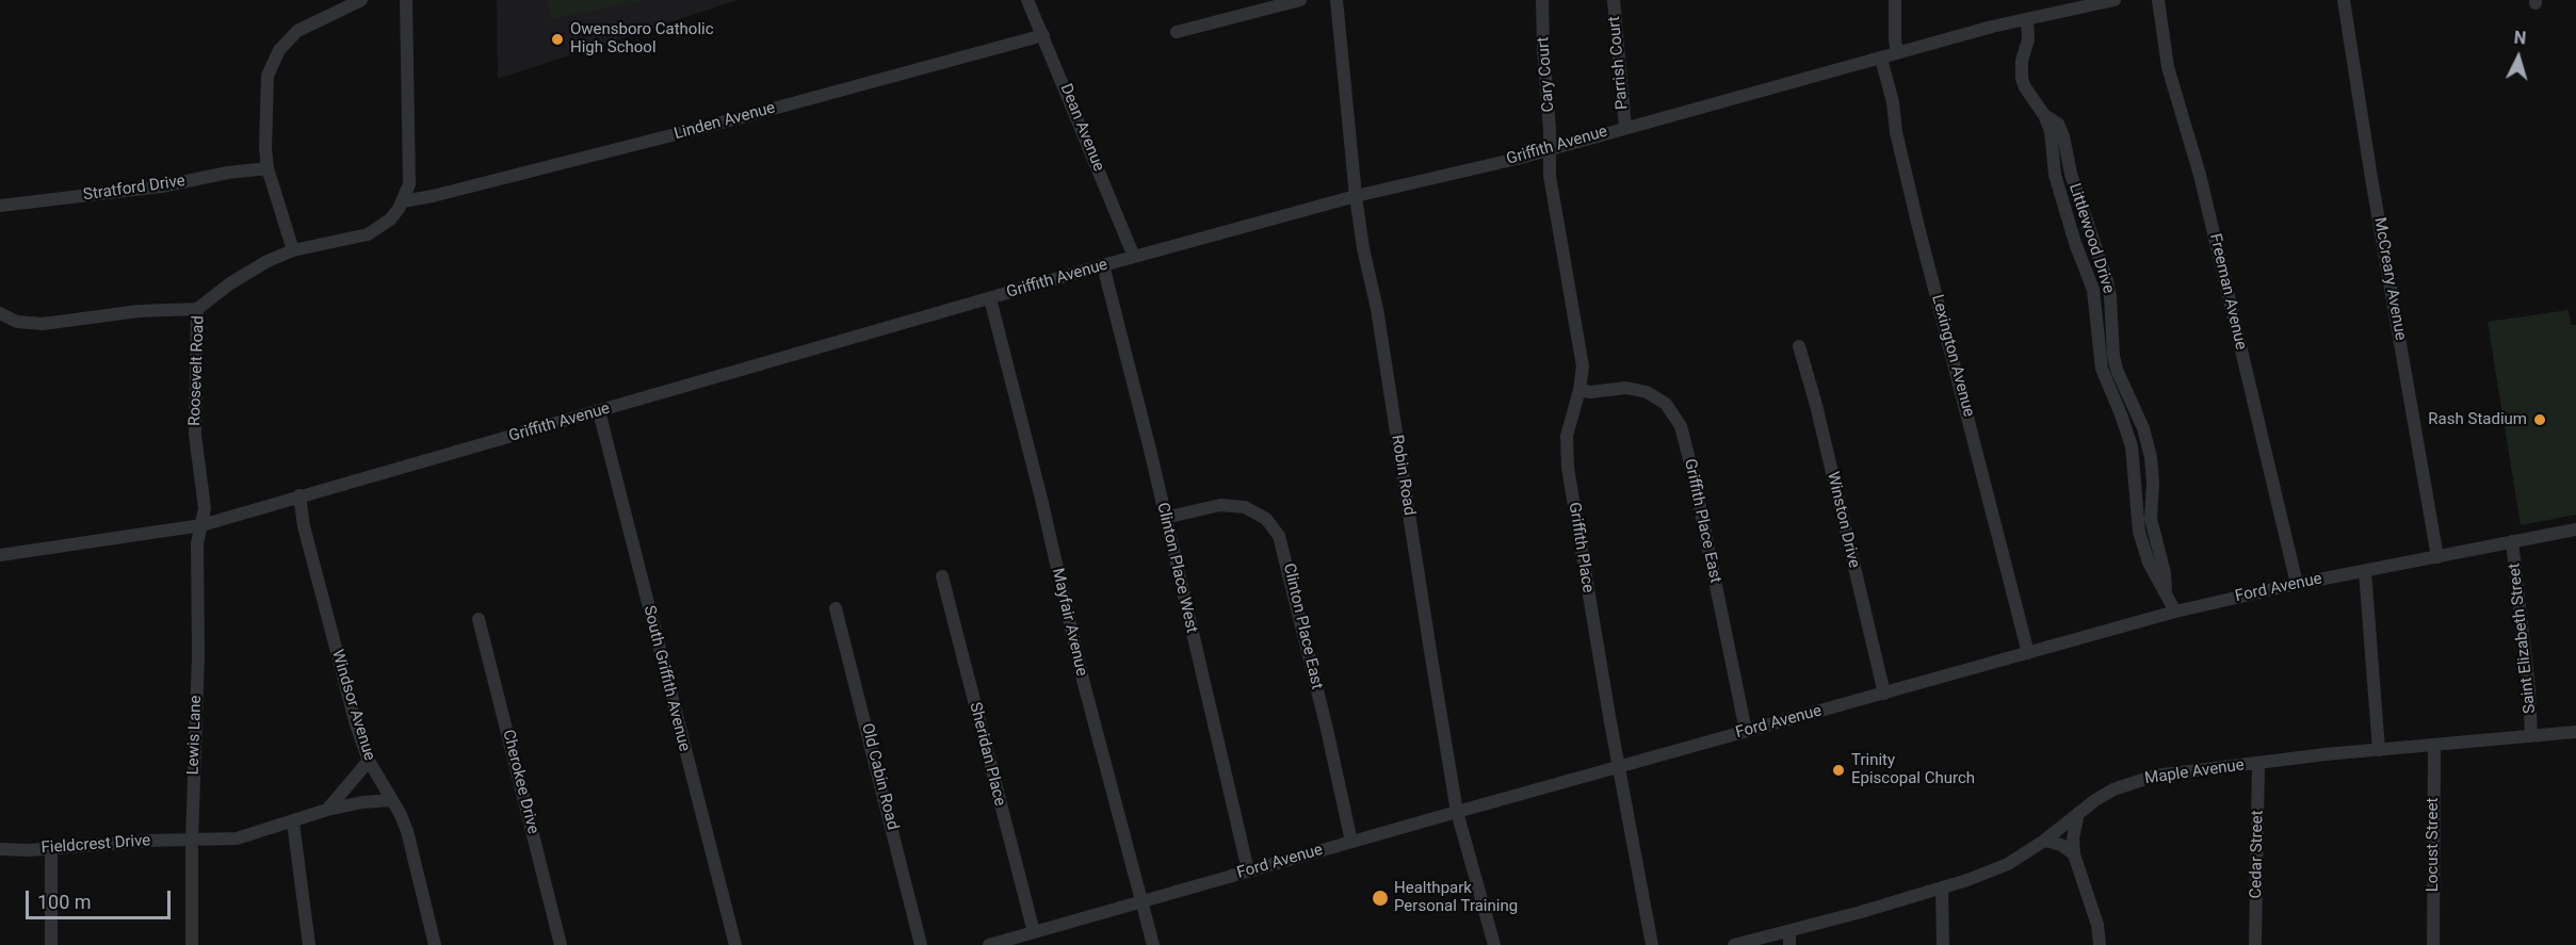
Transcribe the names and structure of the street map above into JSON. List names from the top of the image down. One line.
{"streets":{"street":["Parrish Court","Cary Court","Linden Avenue","Dean Avenue","Griffith Avenue","Stratford Drive","Littlewood Drive","McCreary Avenue","Freeman Avenue","Lexington Avenue","Roosevelt Road","Robin Road","Winston Drive","Griffith Place East","Griffith Place","Clinton Place West","Ford Avenue","Mayfair Avenue","Clinton Place East","Saint Elizabeth Street","South Griffith Avenue","Windsor Avenue","Lewis Lane","Sheridan Place","Maple Avenue","Old Cabin Road","Cherokee Drive","Fieldcrest Drive","Locust Street","Cedar Street"]},"crossings":[["Parrish Court","Griffith Avenue"],["Cary Court","Griffith Avenue"],["Cary Court","Griffith Place"],["Linden Avenue","Dean Avenue"],["Linden Avenue","Roosevelt Road"],["Dean Avenue","Griffith Avenue"],["Griffith Avenue","Littlewood Drive"],["Griffith Avenue","Lexington Avenue"],["Griffith Avenue","Roosevelt Road"],["Griffith Avenue","Robin Road"],["Griffith Avenue","Griffith Place"],["Griffith Avenue","Clinton Place West"],["Griffith Avenue","Mayfair Avenue"],["Griffith Avenue","South Griffith Avenue"],["Griffith Avenue","Windsor Avenue"],["Griffith Avenue","Lewis Lane"],["Littlewood Drive","Ford Avenue"],["McCreary Avenue","Ford Avenue"],["Freeman Avenue","Ford Avenue"],["Lexington Avenue","Ford Avenue"],["Roosevelt Road","Lewis Lane"],["Robin Road","Ford Avenue"],["Winston Drive","Ford Avenue"],["Griffith Place East","Griffith Place"],["Griffith Place East","Ford Avenue"],["Griffith Place","Ford Avenue"],["Clinton Place West","Ford Avenue"],["Clinton Place West","Clinton Place East"],["Ford Avenue","Mayfair Avenue"],["Ford Avenue","Clinton Place East"],["Ford Avenue","Saint Elizabeth Street"],["Ford Avenue","Sheridan Place"],["Saint Elizabeth Street","Maple Avenue"],["Windsor Avenue","Fieldcrest Drive"],["Lewis Lane","Fieldcrest Drive"],["Maple Avenue","Locust Street"],["Maple Avenue","Cedar Street"]],"places":["Owensboro Catholic High School","Rash Stadium","Trinity Episcopal Church","Healthpark Personal Training"],"scale_bar":"100 m","north":"top"}
